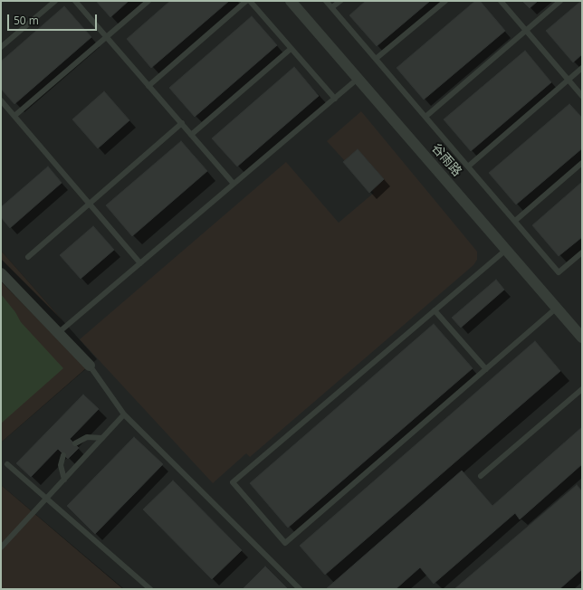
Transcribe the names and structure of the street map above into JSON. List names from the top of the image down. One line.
{"streets":{"street":["谷雨路"]},"scale_bar":"50 m"}
